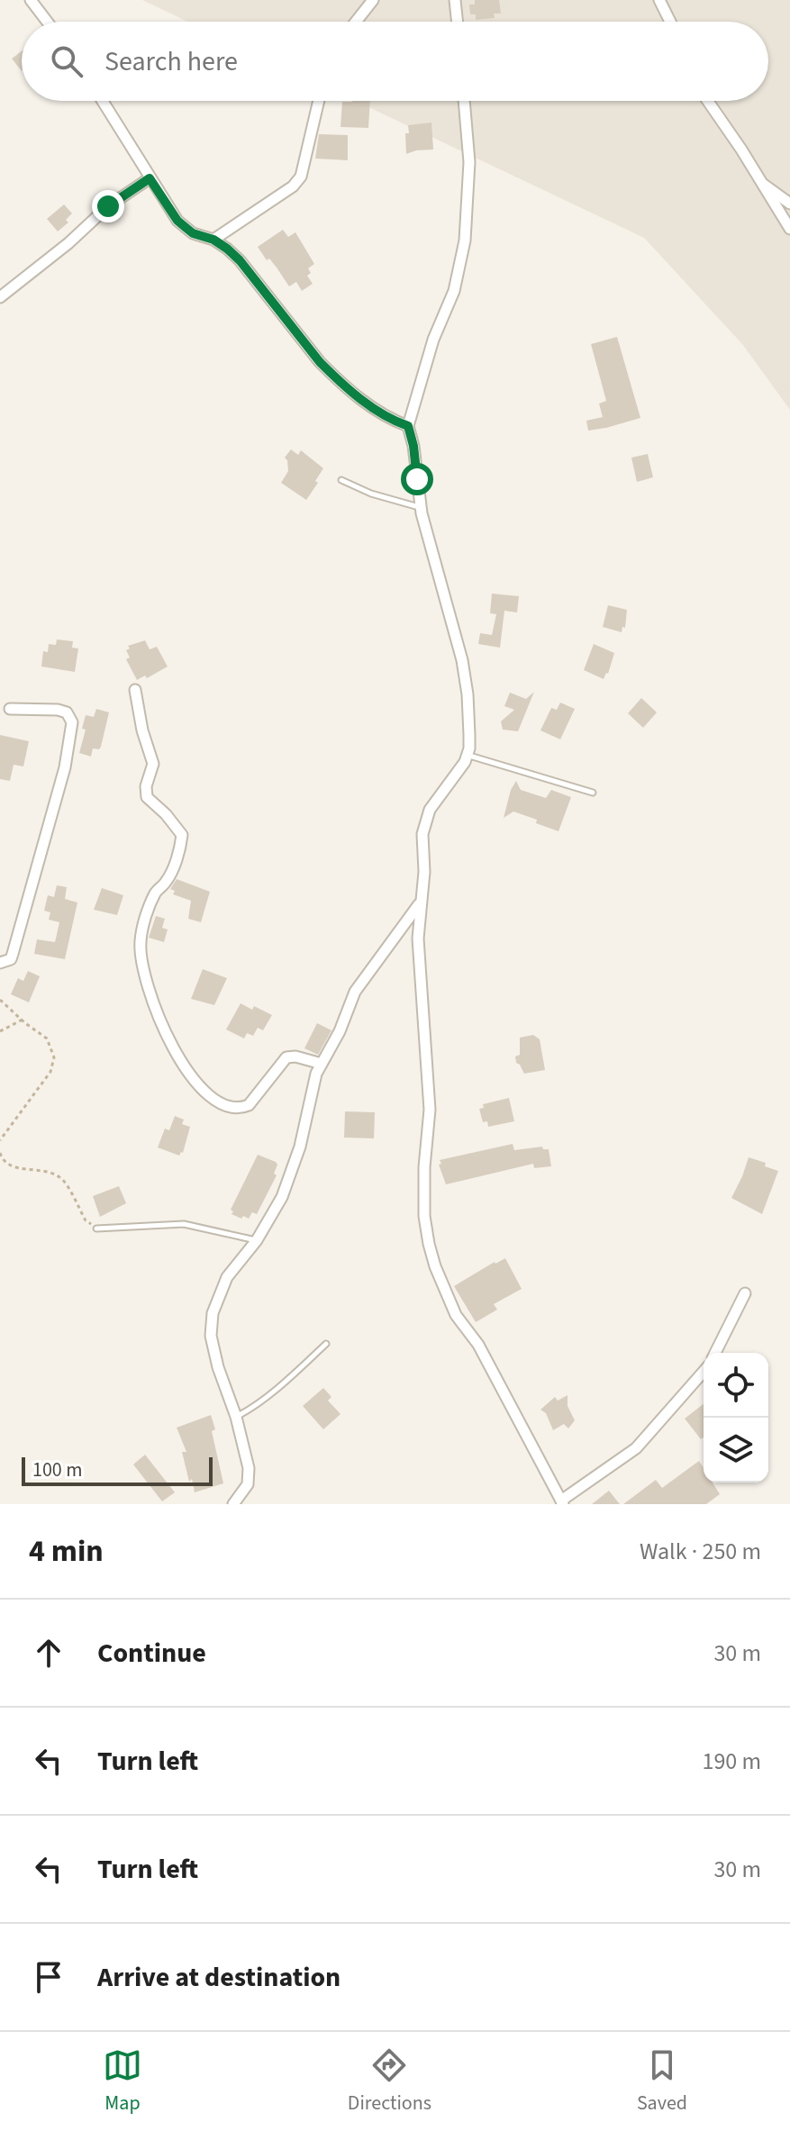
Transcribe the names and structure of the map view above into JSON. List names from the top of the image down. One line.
{"scale_bar":"100 m","page":{"search":"Search here","scale":"100 m","heading":["4 min","Walk · 250 m"],"list":[["Continue","30 m"],["Turn left","190 m"],["Turn left","30 m"],"Arrive at destination"],"nav":["Map","Directions","Saved"]}}
